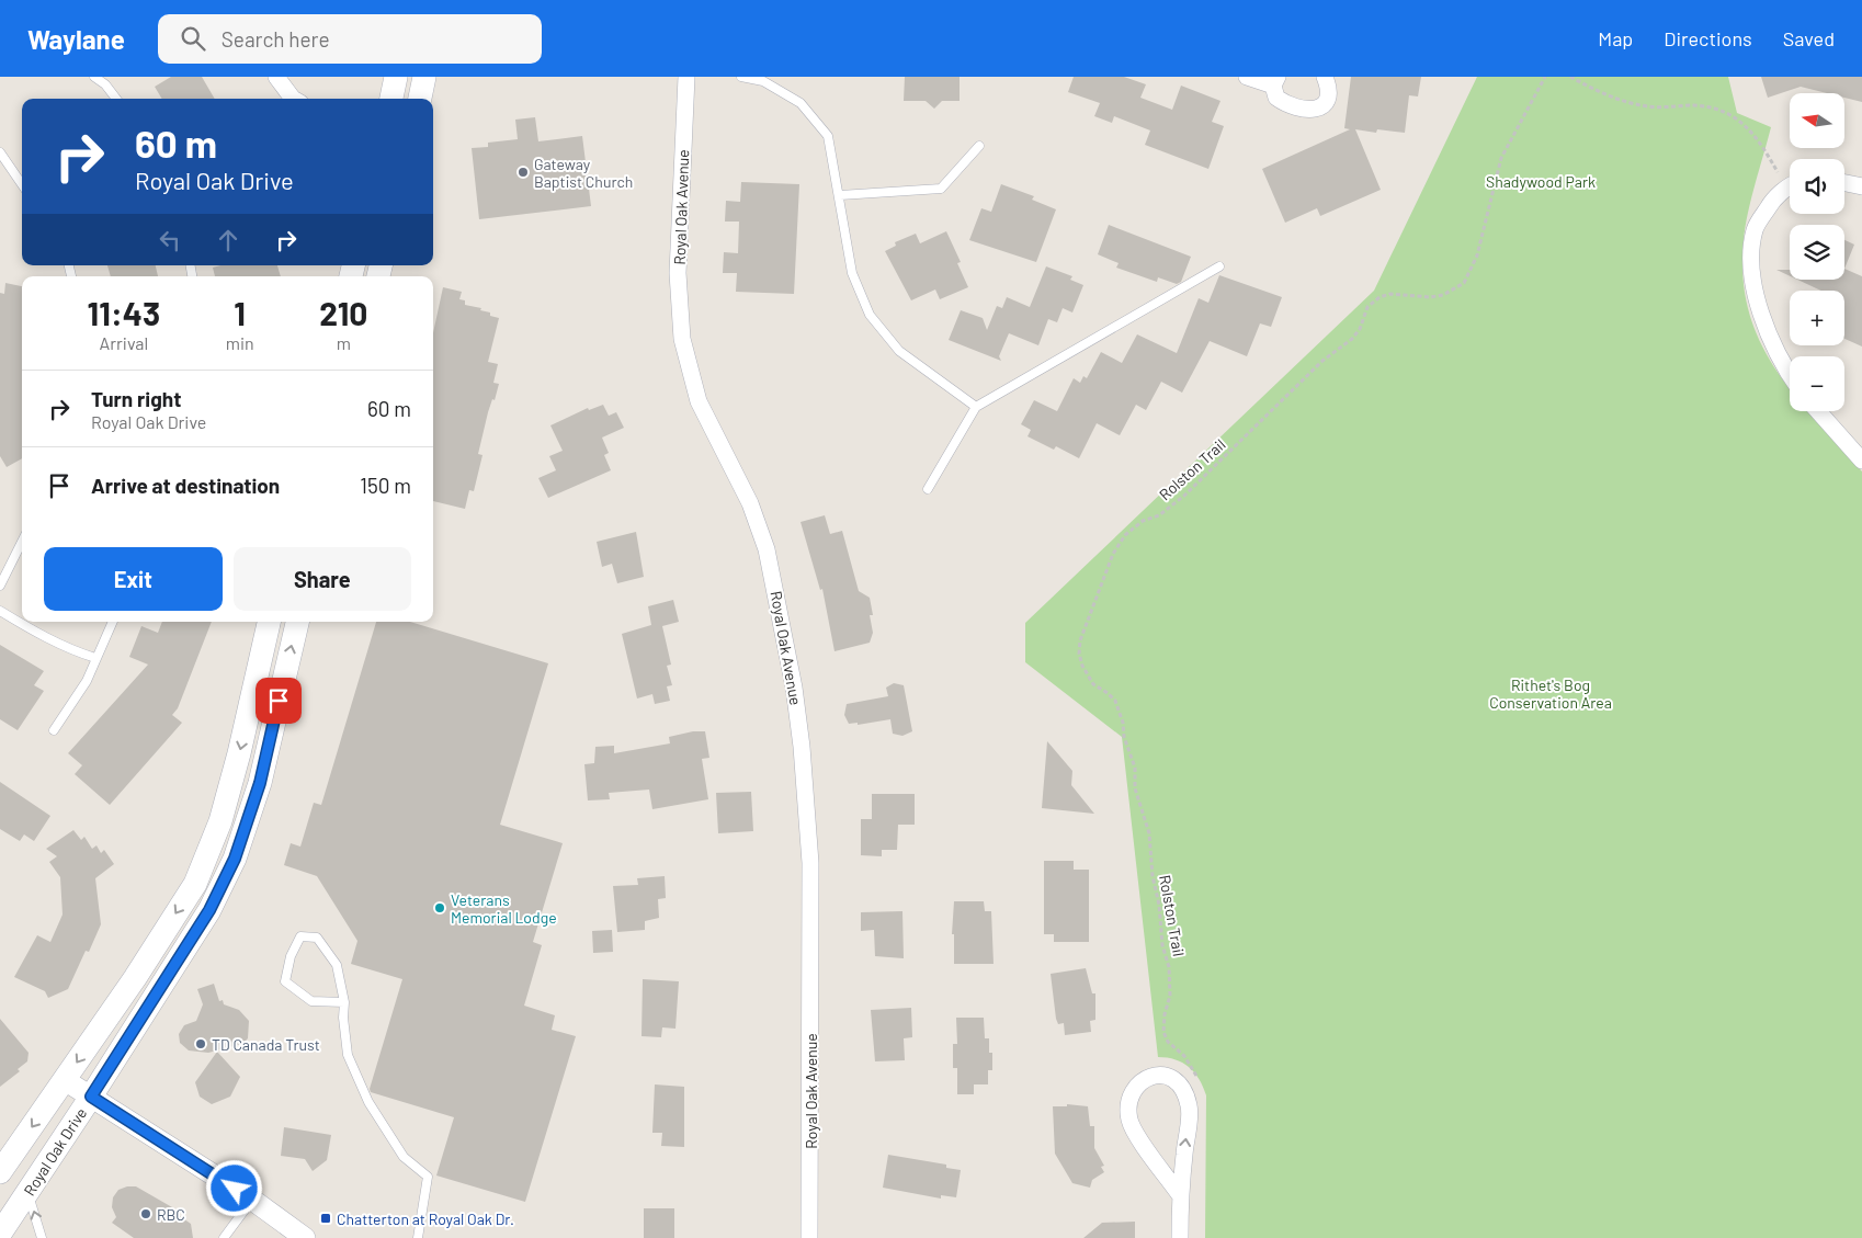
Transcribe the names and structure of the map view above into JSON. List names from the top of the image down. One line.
{"streets":{"main road":["Royal Oak Drive"],"street":["Royal Oak Avenue"],"path":["Rolston Trail"]},"parks":["Shadywood Park","Rithet's Bog Conservation Area"],"places":{"other":["Gateway Baptist Church","Veterans Memorial Lodge","TD Canada Trust","RBC"],"transit":["Chatterton at Royal Oak Dr."]},"north":"left","page":{"header":"Waylane","search":"Search here","nav":["Map","Directions","Saved"],"map_buttons":["+","−"],"turn":["60 m","Royal Oak Drive"],"eta":["11:43","Arrival","1","min","210","m"],"list":[{"name":"Turn right","note":"Royal Oak Drive","value":"60 m"},{"name":"Arrive at destination","value":"150 m"}],"buttons":["Exit","Share"]}}
